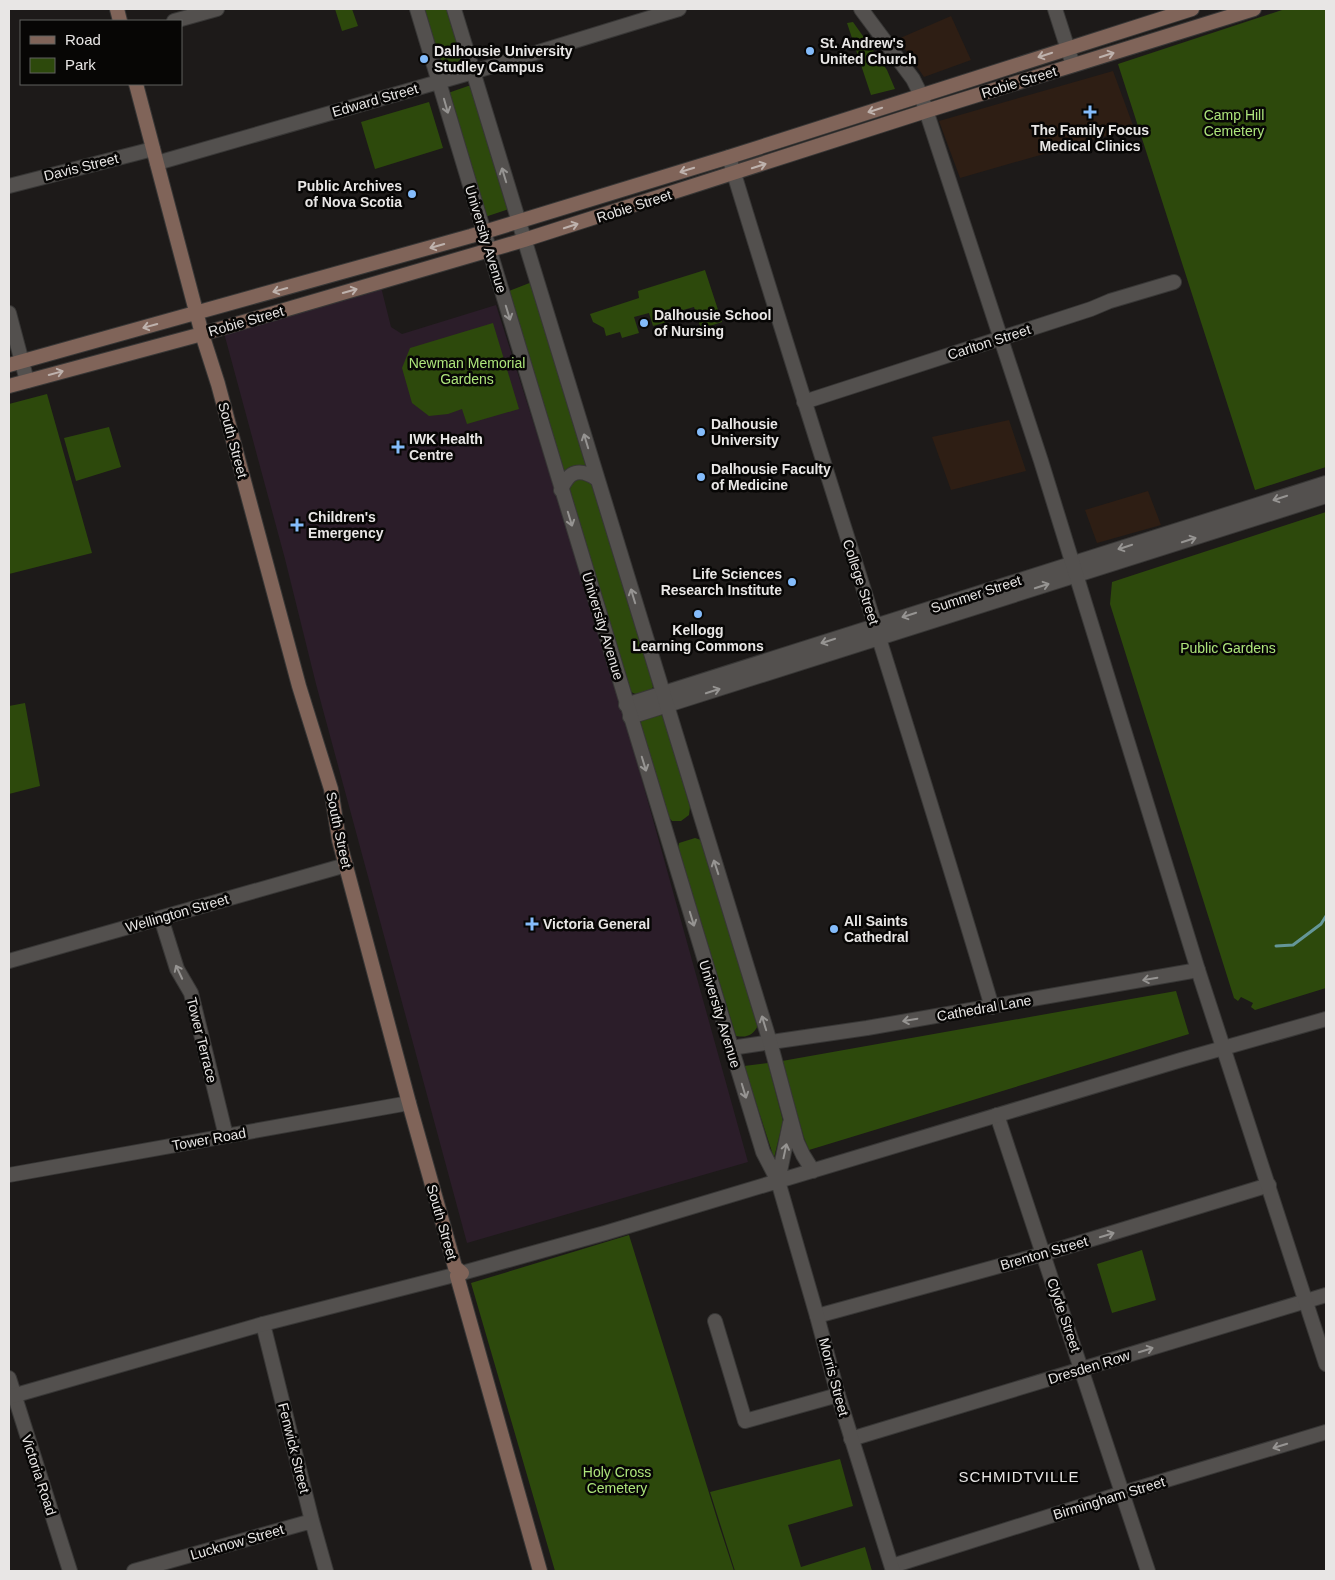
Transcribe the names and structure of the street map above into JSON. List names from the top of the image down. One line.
{"streets":{"main road":["Robie Street","South Street"],"street":["Edward Street","Davis Street","University Avenue","Carlton Street","College Street","Summer Street","Wellington Street","Cathedral Lane","Tower Terrace","Tower Road","Brenton Street","Clyde Street","Dresden Row","Morris Street","Fenwick Street","Victoria Road","Birmingham Street","Lucknow Street"]},"crossings":[["Robie Street","University Avenue"],["Robie Street","South Street"],["Robie Street","College Street"],["Edward Street","University Avenue"],["Edward Street","South Street"],["Davis Street","South Street"],["University Avenue","Summer Street"],["University Avenue","Cathedral Lane"],["University Avenue","Morris Street"],["Carlton Street","College Street"],["South Street","Wellington Street"],["South Street","Tower Road"],["College Street","Summer Street"],["College Street","Cathedral Lane"],["Wellington Street","Tower Terrace"],["Tower Terrace","Tower Road"],["Brenton Street","Clyde Street"],["Brenton Street","Morris Street"],["Clyde Street","Dresden Row"],["Clyde Street","Birmingham Street"],["Dresden Row","Morris Street"],["Morris Street","Birmingham Street"],["Fenwick Street","Lucknow Street"]],"one_way":["Tower Terrace","Brenton Street","Dresden Row","Birmingham Street"],"districts":["SCHMIDTVILLE"],"parks":["Camp Hill Cemetery","Newman Memorial Gardens","Public Gardens","Holy Cross Cemetery"],"places":{"other":["St. Andrew's United Church","Dalhousie University Studley Campus","Public Archives of Nova Scotia","Dalhousie School of Nursing","Dalhousie University","Dalhousie Faculty of Medicine","Life Sciences Research Institute","Kellogg Learning Commons","All Saints Cathedral"],"health":["The Family Focus Medical Clinics","IWK Health Centre","Children's Emergency","Victoria General"]},"legend":["Road","Park"]}
